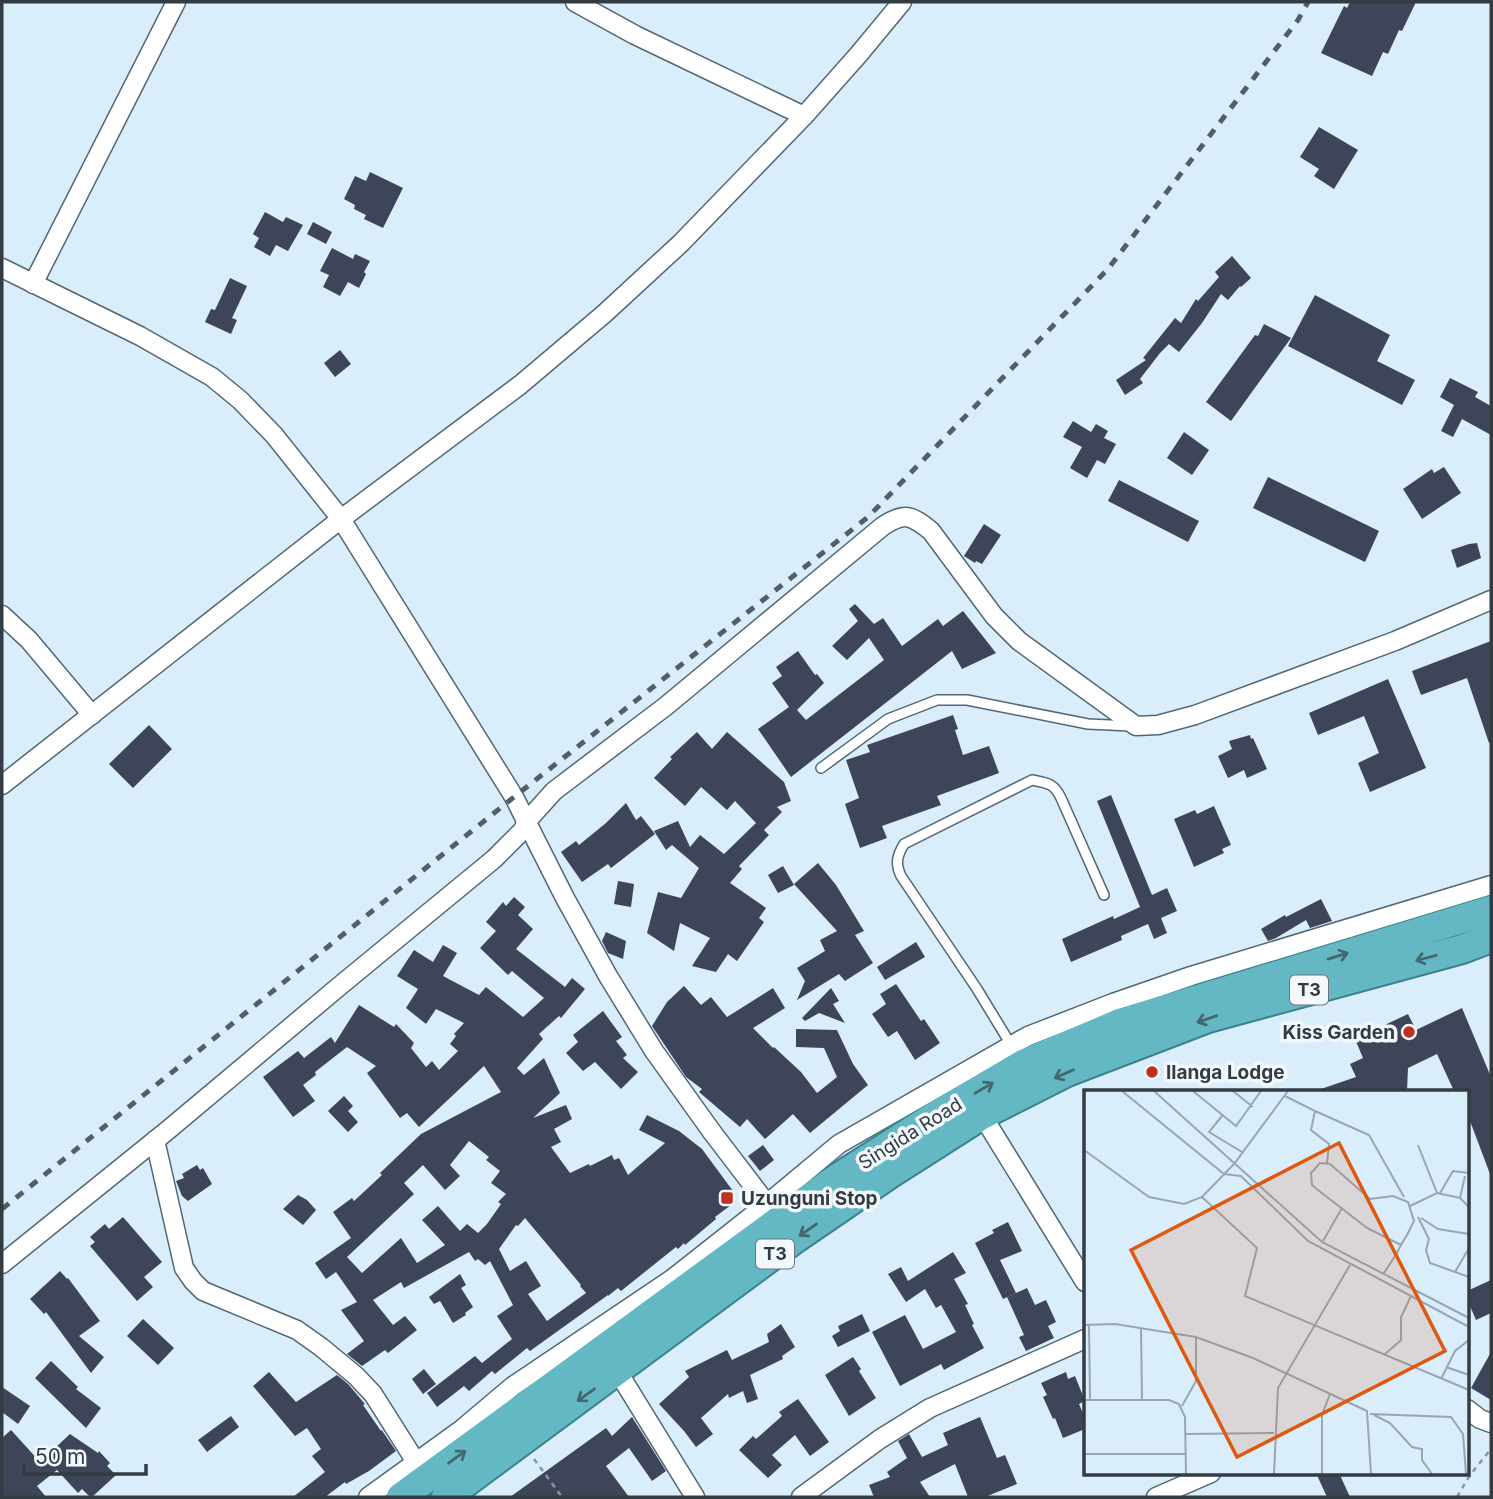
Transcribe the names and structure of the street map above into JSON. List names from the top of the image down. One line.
{"streets":{"highway":["T3","Singida Road"]},"places":{"other":["Kiss Garden","Ilanga Lodge"],"transit":["Uzunguni Stop"]},"scale_bar":"50 m"}
